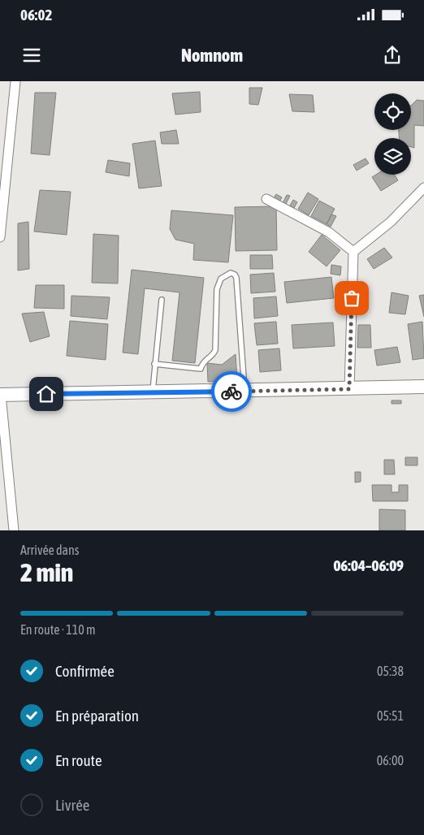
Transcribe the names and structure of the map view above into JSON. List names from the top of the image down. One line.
{"page":{"status":"06:02","header":"Nomnom","heading":["2 min","Arrivée dans","06:04–06:09"],"bar":"En route · 110 m","list":[["Confirmée","05:38"],["En préparation","05:51"],["En route","06:00"],"Livrée"]}}
